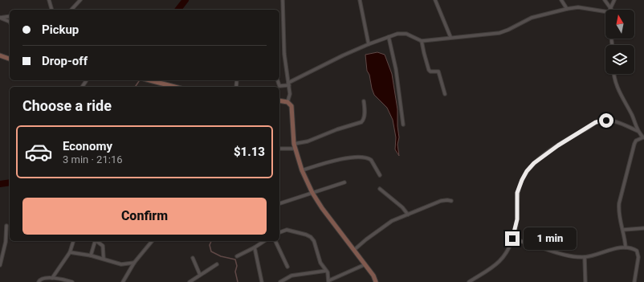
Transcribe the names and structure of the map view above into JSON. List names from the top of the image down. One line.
{"north":"top","page":{"banner":["Pickup","Drop-off"],"heading":"Choose a ride","list":[{"name":"Economy","note":"3 min · 21:16","value":"$1.13"}],"buttons":"Confirm","bubble":"1 min"}}
